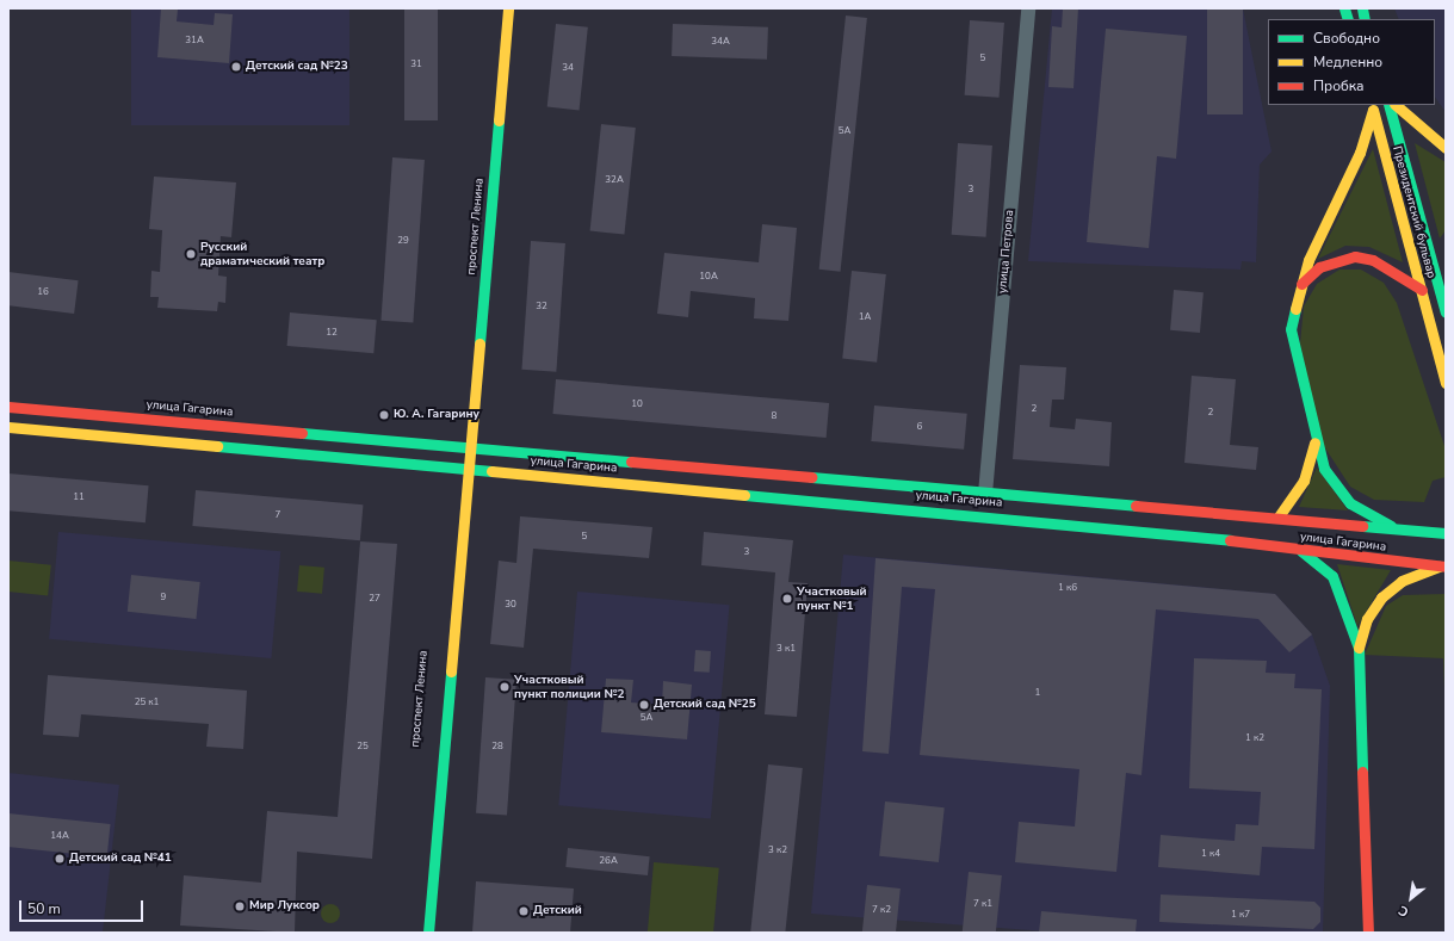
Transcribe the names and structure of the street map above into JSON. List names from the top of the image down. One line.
{"streets":{"main road":["Президентский бульвар","проспект Ленина","улица Гагарина"],"street":["улица Петрова"]},"crossings":[["проспект Ленина","улица Гагарина"],["улица Петрова","улица Гагарина"]],"places":["Детский сад №23","Русский драматический театр","Ю. А. Гагарину","Участковый пункт №1","Участковый пункт полиции №2","Детский сад №25","Детский сад №41","Мир Луксор","Детский"],"house_numbers":["31А","34А","5","31","34","5А","32А","3","29","10А","16","32","1А","12","10","2","2","8","6","11","7","5","3","1 к6","9","27","30","3 к1","1","25 к1","5А","1 к2","25","28","14А","3 к2","1 к4","26А","7 к1","7 к2","1 к7"],"legend":["Свободно","Медленно","Пробка"],"scale_bar":"50 m","north":"bottom left"}
